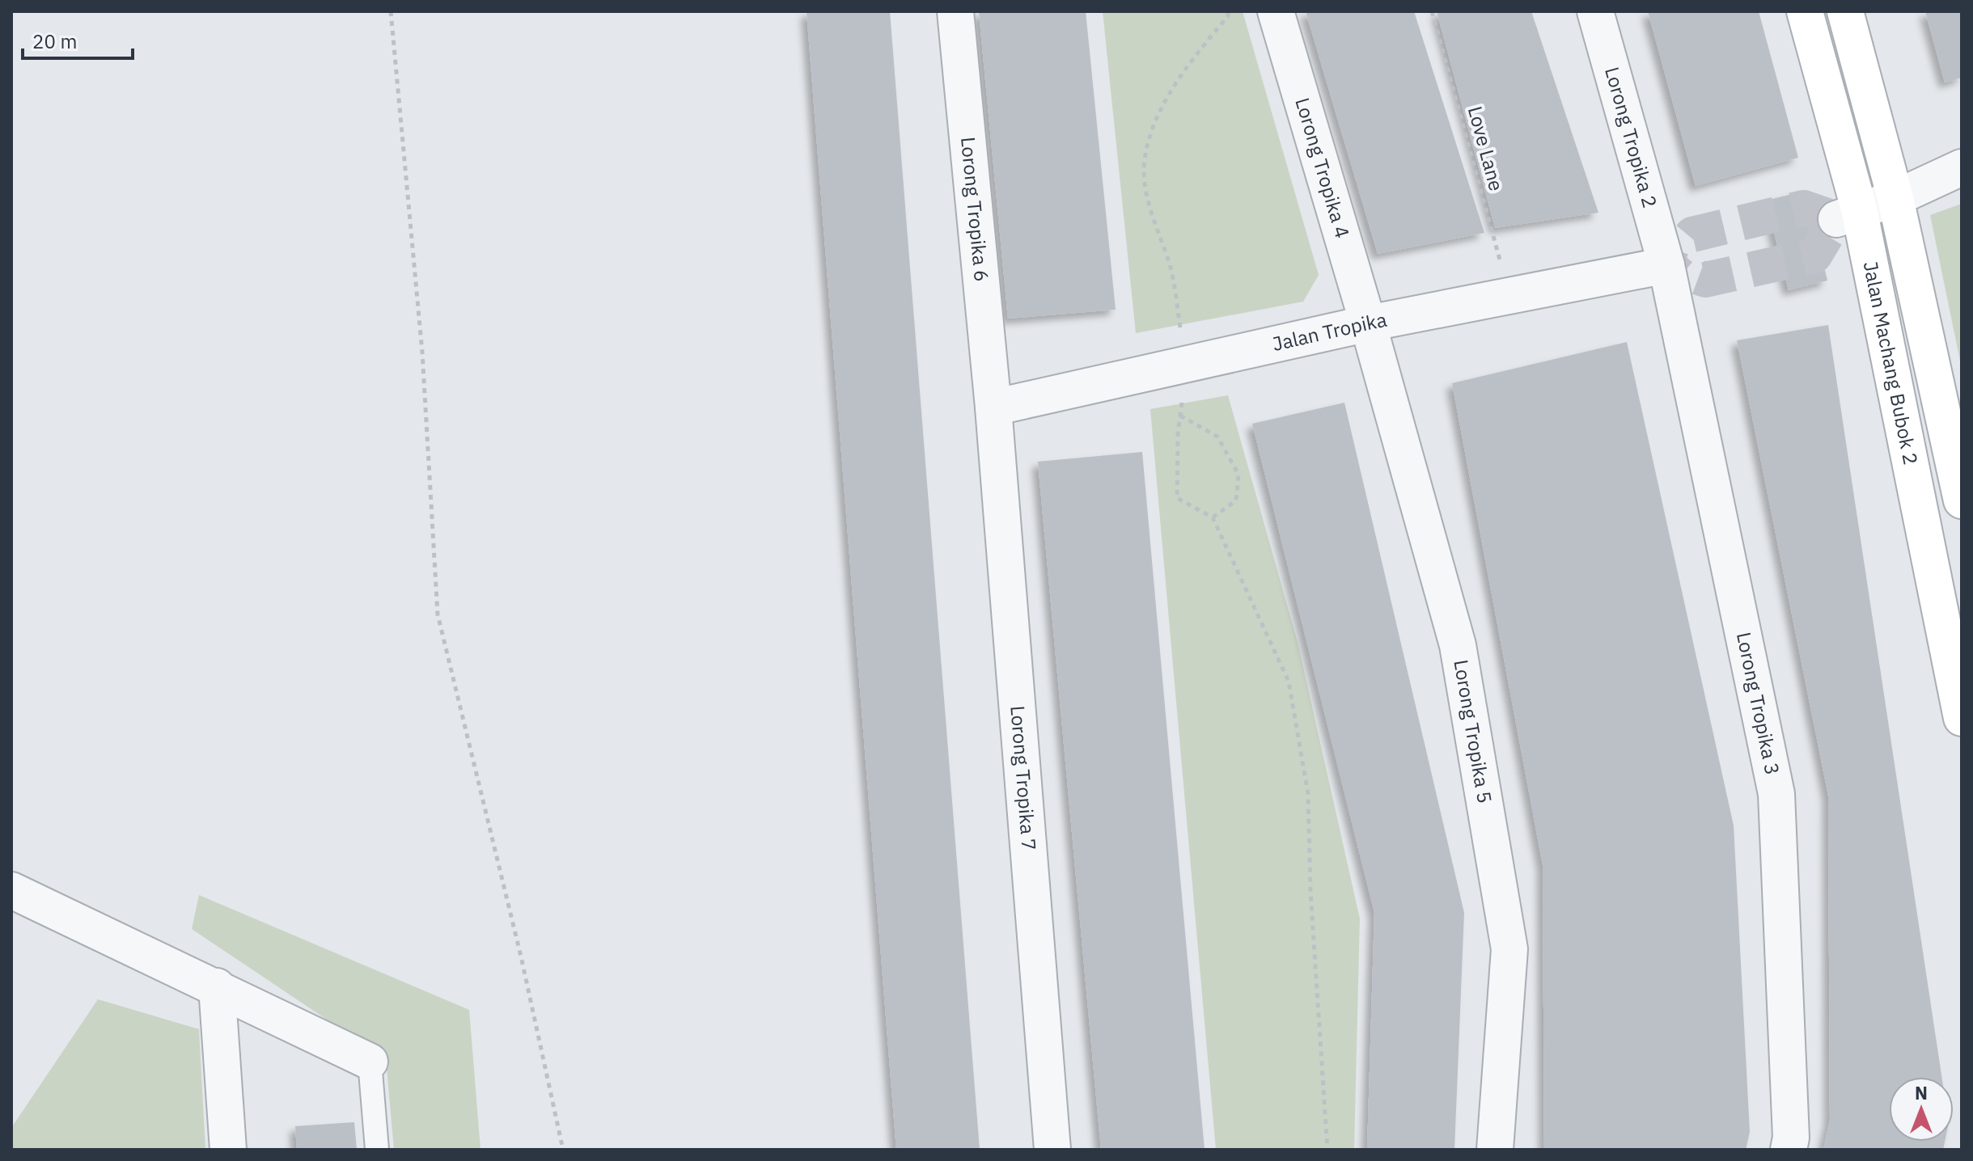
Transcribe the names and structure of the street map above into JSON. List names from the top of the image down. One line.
{"streets":{"street":["Lorong Tropika 2","Lorong Tropika 4","Lorong Tropika 6","Jalan Tropika","Jalan Machang Bubok 2","Lorong Tropika 3","Lorong Tropika 5","Lorong Tropika 7"],"path":["Love Lane"]},"crossings":[["Lorong Tropika 2","Jalan Tropika"],["Lorong Tropika 2","Lorong Tropika 3"],["Love Lane","Jalan Tropika"],["Lorong Tropika 4","Jalan Tropika"],["Lorong Tropika 4","Lorong Tropika 5"],["Lorong Tropika 6","Jalan Tropika"],["Lorong Tropika 6","Lorong Tropika 7"],["Jalan Tropika","Lorong Tropika 3"],["Jalan Tropika","Lorong Tropika 5"],["Jalan Tropika","Lorong Tropika 7"]],"scale_bar":"20 m","north":"top"}
